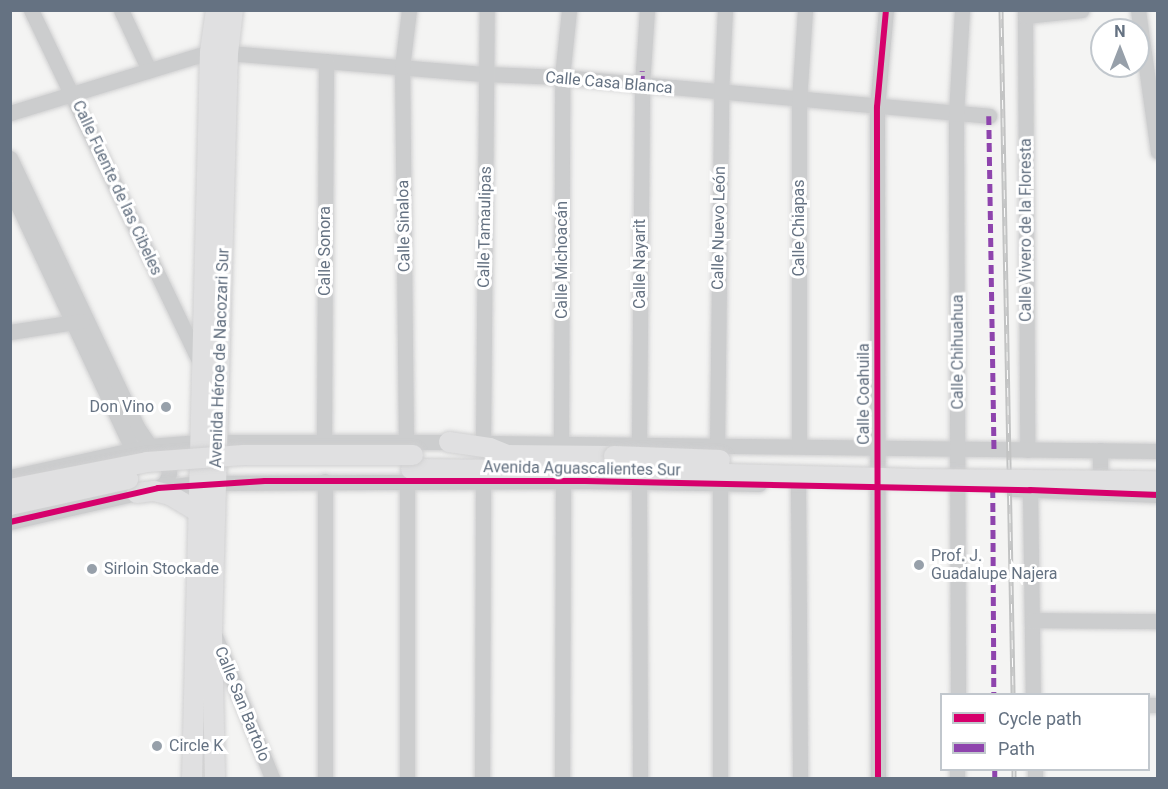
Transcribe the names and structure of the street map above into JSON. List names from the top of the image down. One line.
{"streets":{"main road":["Avenida Héroe de Nacozari Sur","Avenida Aguascalientes Sur"],"street":["Calle Casa Blanca","Calle Fuente de las Cibeles","Calle Sinaloa","Calle Tamaulipas","Calle Nuevo León","Calle Chiapas","Calle Vivero de la Floresta","Calle Sonora","Calle Michoacán","Calle Nayarit","Calle Chihuahua","Calle Coahuila","Calle San Bartolo"]},"crossings":[["Calle Casa Blanca","Calle Sinaloa"],["Calle Casa Blanca","Calle Tamaulipas"],["Calle Casa Blanca","Calle Nuevo León"],["Calle Casa Blanca","Calle Chiapas"],["Calle Casa Blanca","Calle Sonora"],["Calle Casa Blanca","Calle Michoacán"],["Calle Casa Blanca","Calle Nayarit"],["Calle Casa Blanca","Calle Chihuahua"],["Calle Casa Blanca","Avenida Héroe de Nacozari Sur"],["Calle Casa Blanca","Calle Coahuila"],["Calle Fuente de las Cibeles","Avenida Héroe de Nacozari Sur"],["Calle Sinaloa","Avenida Aguascalientes Sur"],["Calle Tamaulipas","Avenida Aguascalientes Sur"],["Calle Nuevo León","Avenida Aguascalientes Sur"],["Calle Chiapas","Avenida Aguascalientes Sur"],["Calle Vivero de la Floresta","Avenida Aguascalientes Sur"],["Calle Sonora","Avenida Aguascalientes Sur"],["Calle Michoacán","Avenida Aguascalientes Sur"],["Calle Nayarit","Avenida Aguascalientes Sur"],["Calle Chihuahua","Avenida Aguascalientes Sur"],["Avenida Héroe de Nacozari Sur","Avenida Aguascalientes Sur"],["Avenida Héroe de Nacozari Sur","Calle San Bartolo"],["Calle Coahuila","Avenida Aguascalientes Sur"]],"places":["Don Vino","Prof. J. Guadalupe Najera","Sirloin Stockade","Circle K"],"legend":["Cycle path","Path"],"north":"top"}
